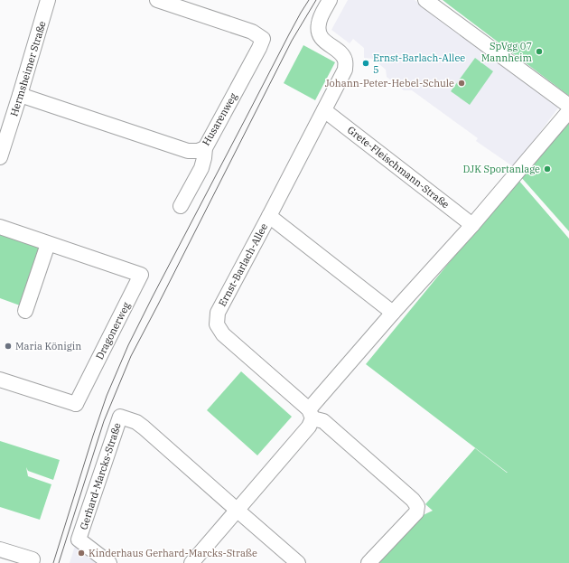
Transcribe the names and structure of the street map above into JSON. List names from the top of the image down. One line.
{"streets":{"street":["Hermsheimer Straße","Husarenweg","Grete-Fleischmann-Straße","Ernst-Barlach-Allee","Dragonerweg","Gerhard-Marcks-Straße"]},"crossings":[["Hermsheimer Straße","Husarenweg"],["Grete-Fleischmann-Straße","Ernst-Barlach-Allee"]],"places":["SpVgg 07 Mannheim","Ernst-Barlach-Allee 5","Johann-Peter-Hebel-Schule","DJK Sportanlage","Maria Königin","Kinderhaus Gerhard-Marcks-Straße"]}
